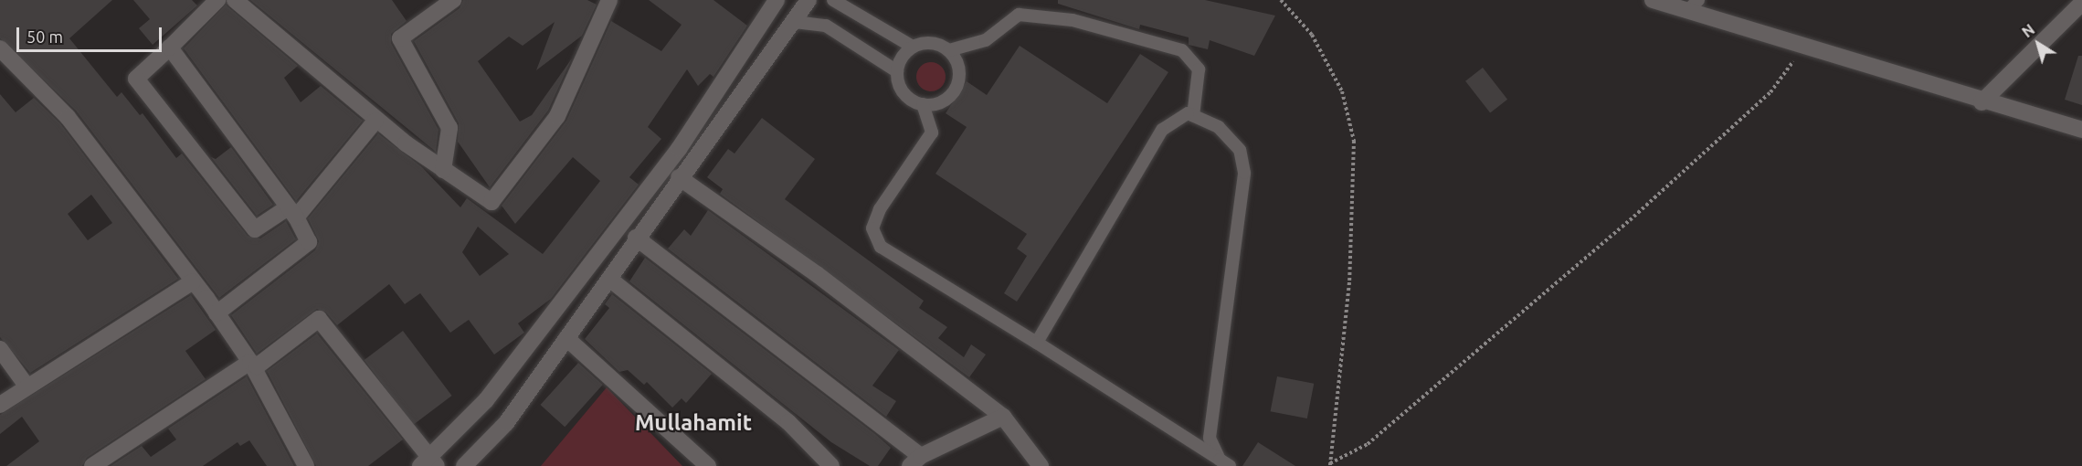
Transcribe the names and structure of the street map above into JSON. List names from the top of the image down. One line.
{"districts":["Mullahamit"],"scale_bar":"50 m","north":"top left"}
